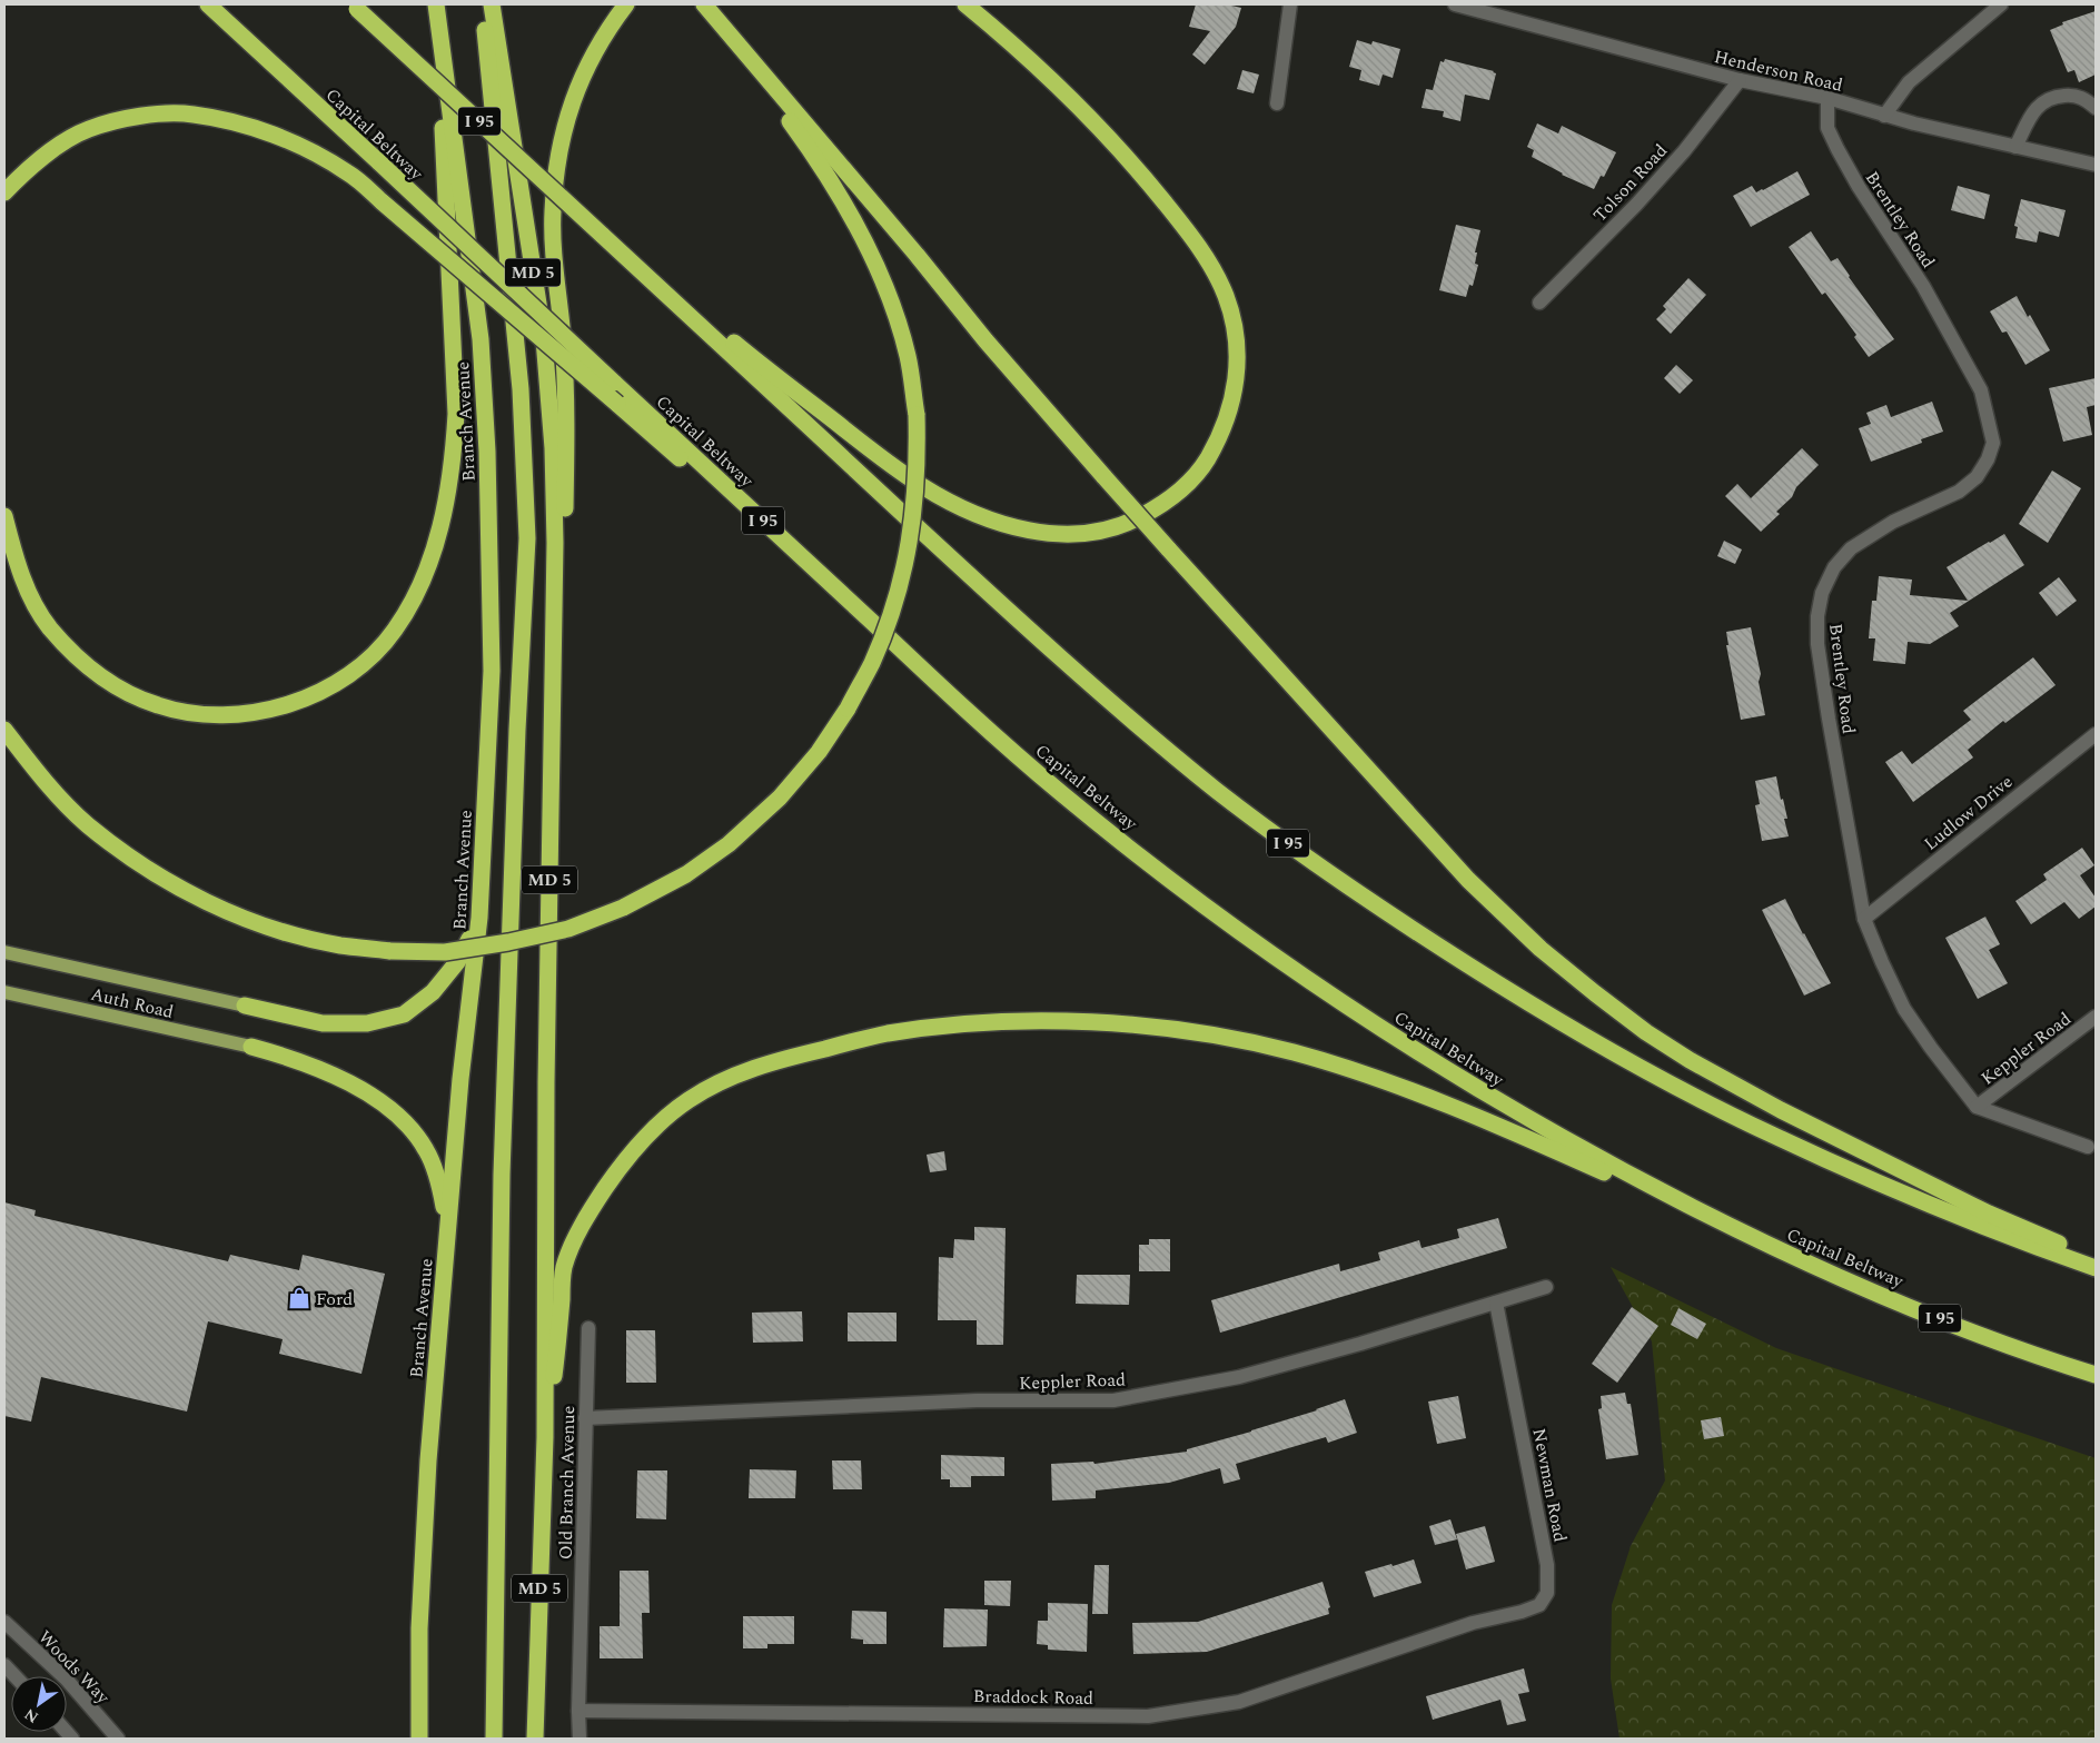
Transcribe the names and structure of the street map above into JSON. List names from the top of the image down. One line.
{"streets":{"highway":["I 95","Capital Beltway","MD 5","Branch Avenue"],"main road":["Auth Road"],"street":["Henderson Road","Tolson Road","Brentley Road","Ludlow Drive","Keppler Road","Old Branch Avenue","Newman Road","Woods Way","Braddock Road"]},"crossings":[["Henderson Road","Tolson Road"],["Henderson Road","Brentley Road"],["Brentley Road","Ludlow Drive"],["Brentley Road","Keppler Road"],["Keppler Road","Old Branch Avenue"],["Keppler Road","Newman Road"],["Old Branch Avenue","Braddock Road"],["Newman Road","Braddock Road"]],"places":{"shop":["Ford"]},"north":"bottom left"}
